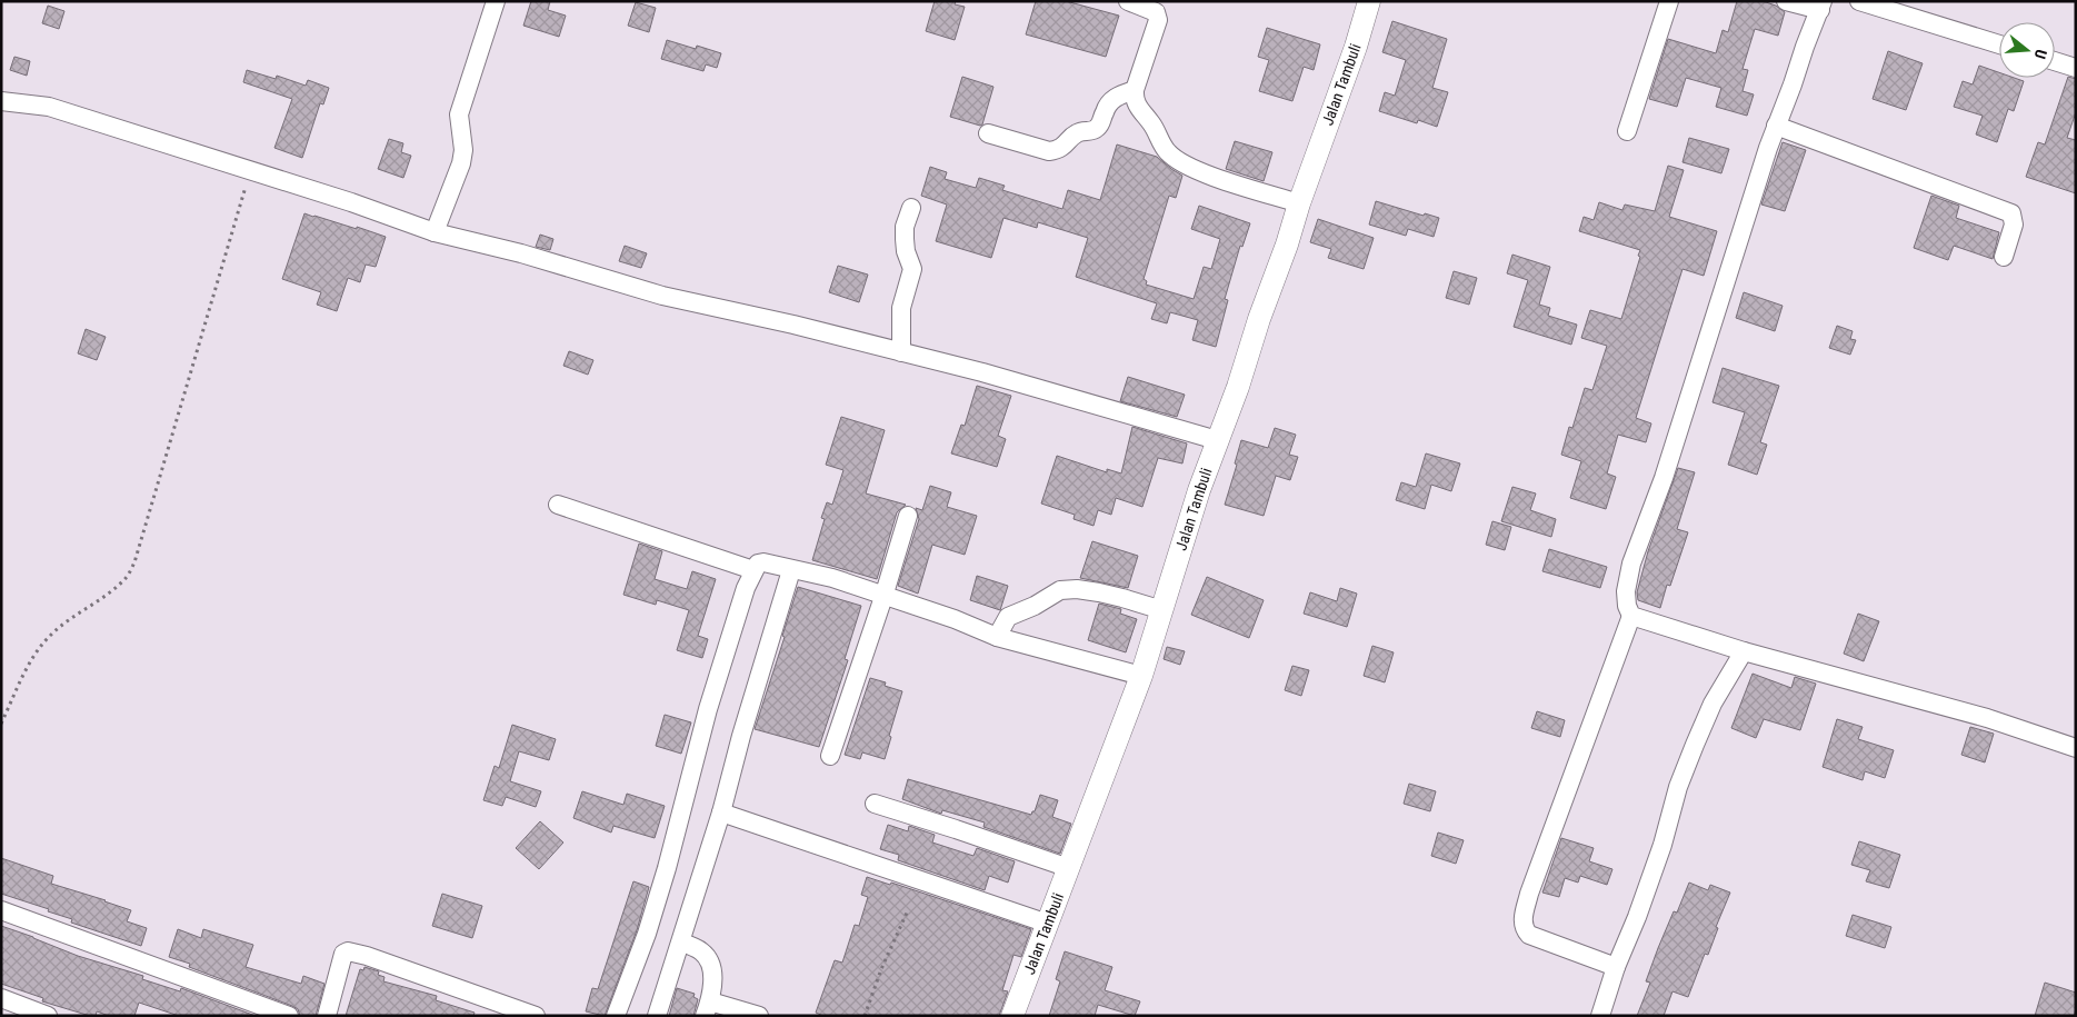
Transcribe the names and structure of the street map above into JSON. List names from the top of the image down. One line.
{"streets":{"street":["Jalan Tambuli"]},"north":"right"}
